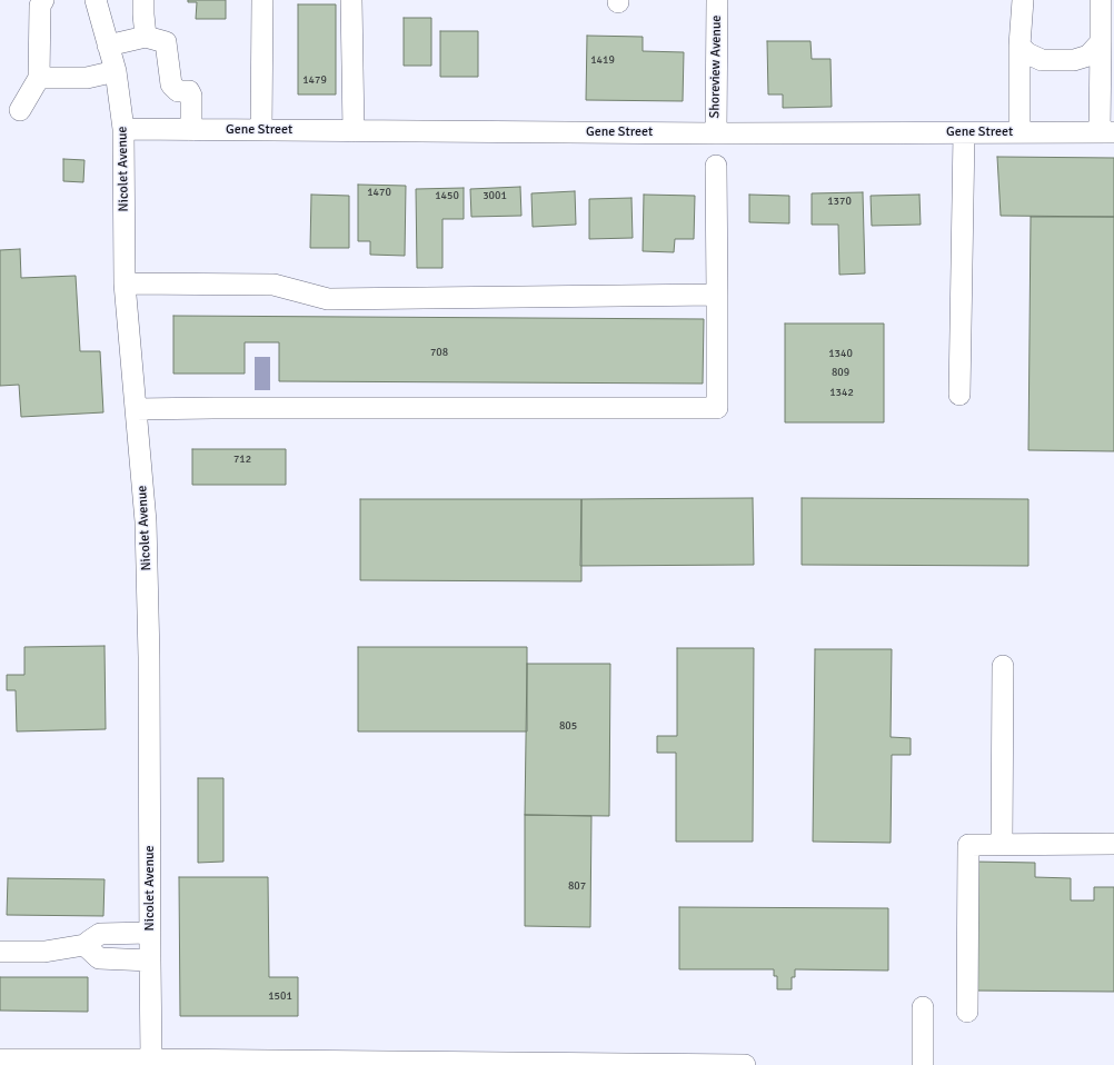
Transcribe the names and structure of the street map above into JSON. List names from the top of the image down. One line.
{"streets":{"street":["Shoreview Avenue","Gene Street","Nicolet Avenue"]},"crossings":[["Shoreview Avenue","Gene Street"],["Gene Street","Nicolet Avenue"]],"house_numbers":["1419","1479","1470","1450","3001","1370","708","1340","809","1342","712","805","807","1501"]}
